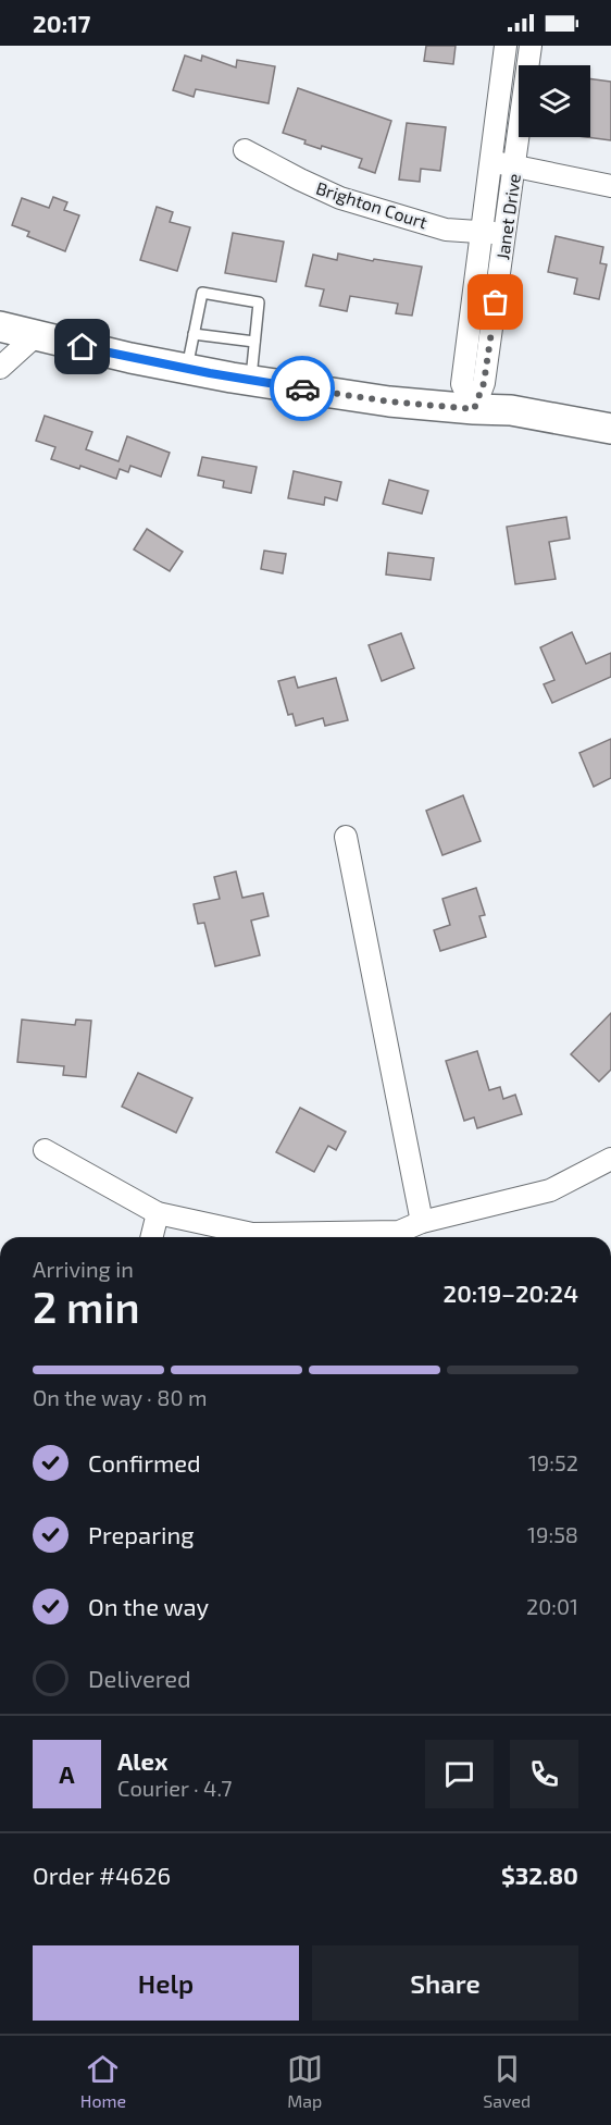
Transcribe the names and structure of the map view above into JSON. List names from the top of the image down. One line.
{"streets":{"street":["Brighton Court","Janet Drive"]},"crossings":[["Brighton Court","Janet Drive"]],"page":{"status":"20:17","heading":["2 min","Arriving in","20:19–20:24"],"panel":["Alex","Courier · 4.7","Order #4626","$32.80"],"bar":"On the way · 80 m","list":[["Confirmed","19:52"],["Preparing","19:58"],["On the way","20:01"],"Delivered"],"round":"A","buttons":["Help","Share"],"tabs":["Home","Map","Saved"]}}
